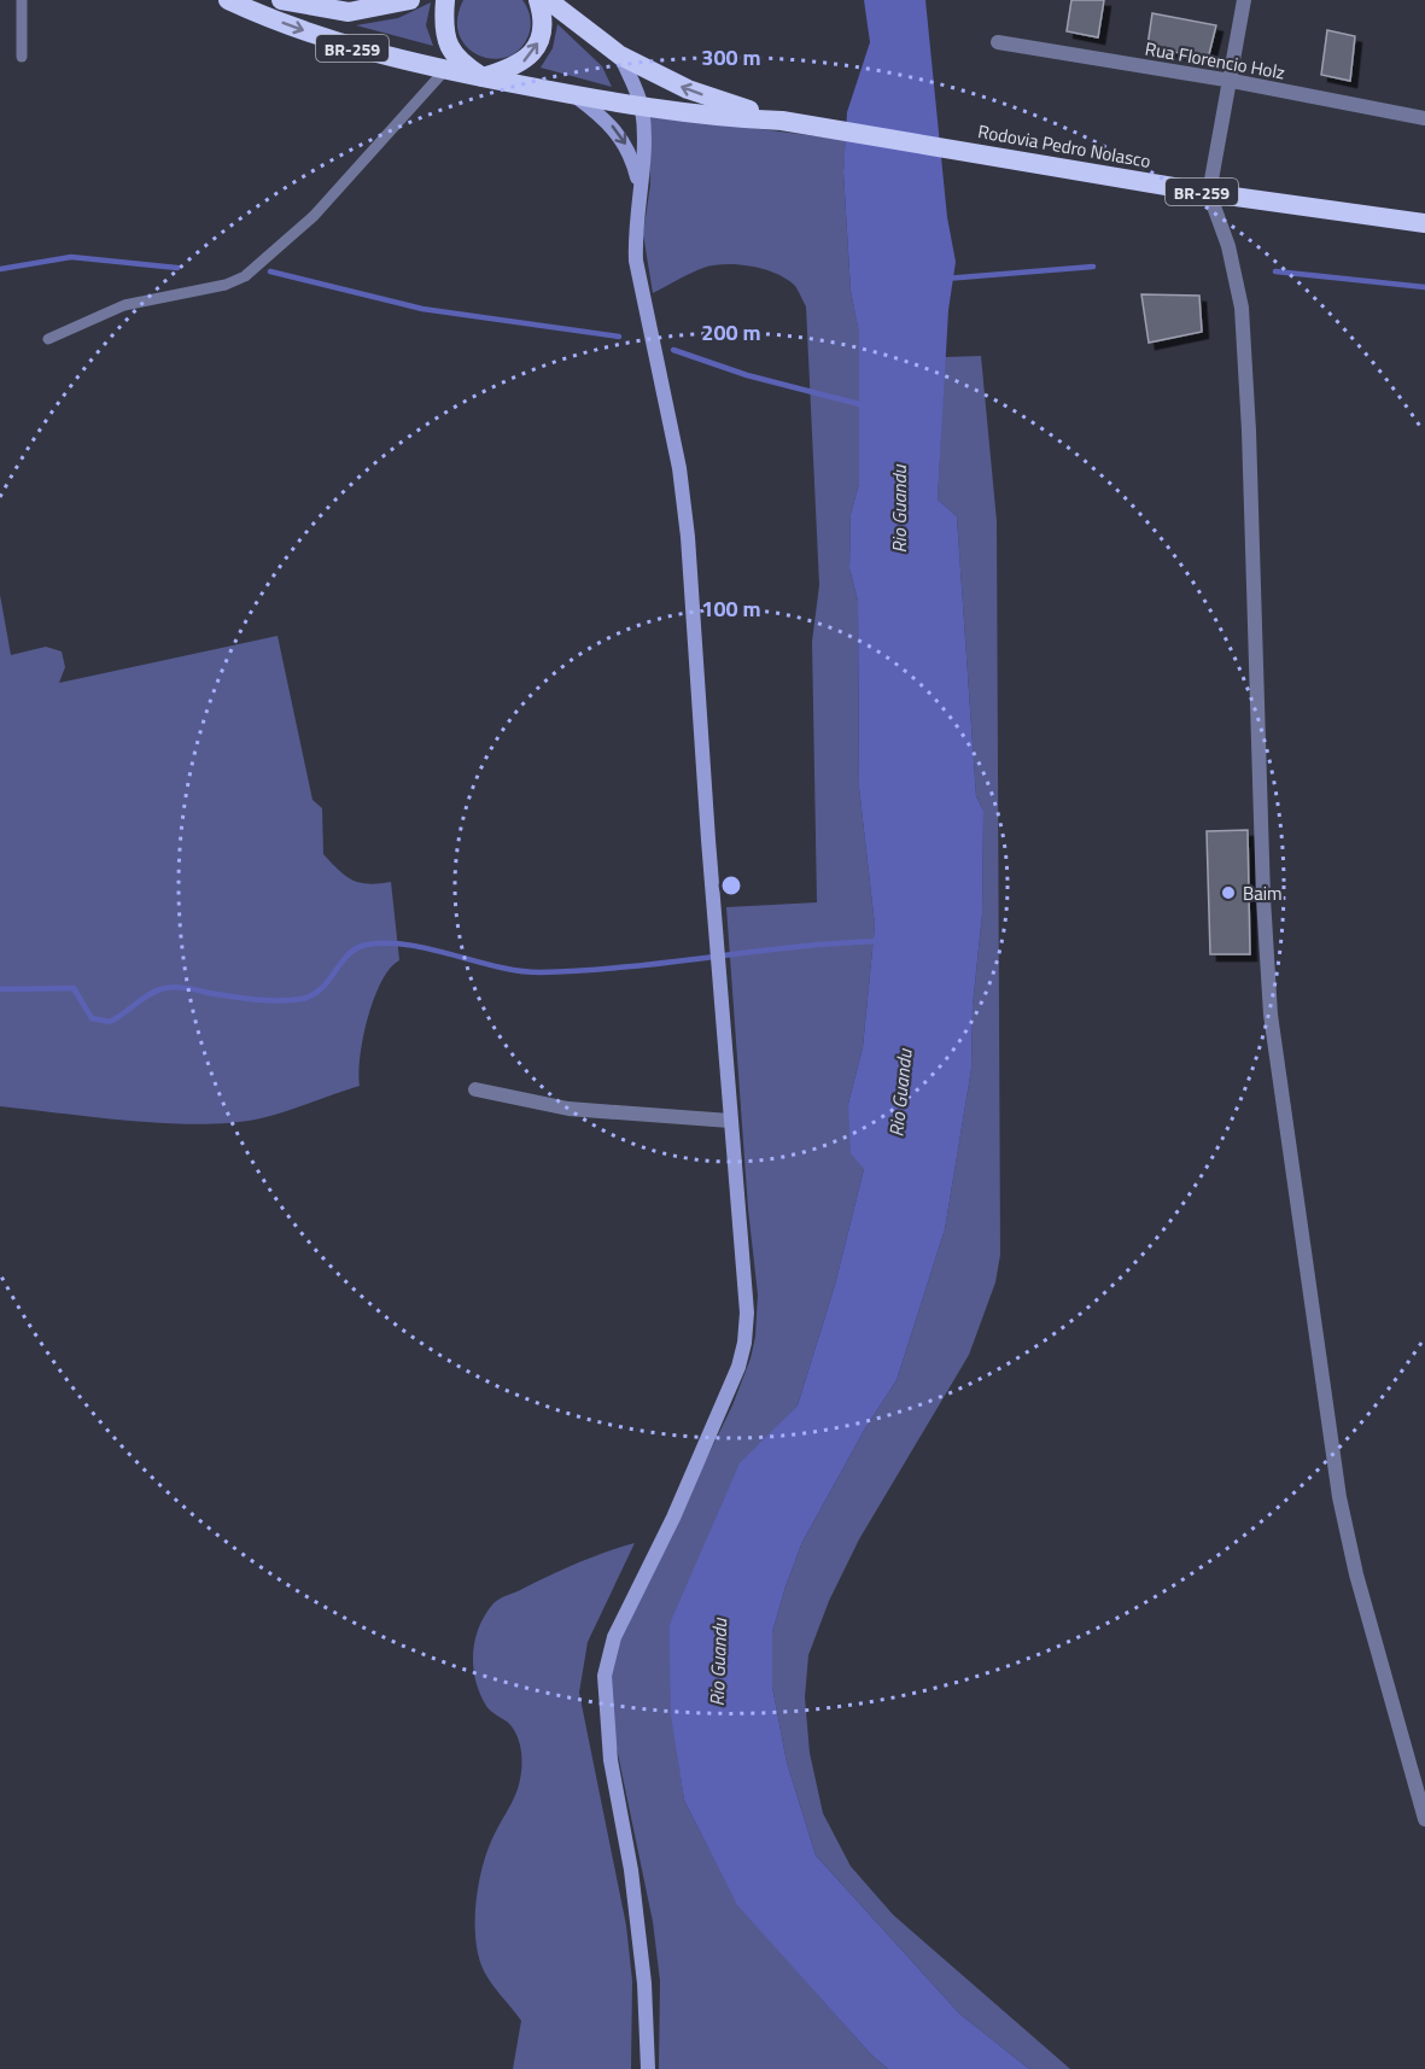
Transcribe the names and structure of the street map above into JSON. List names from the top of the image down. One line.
{"streets":{"highway":["BR-259","Rodovia Pedro Nolasco"],"street":["Rua Florencio Holz"]},"water":["Rio Guandu"],"places":["Baim"],"rings":["300 m","200 m","100 m"]}
